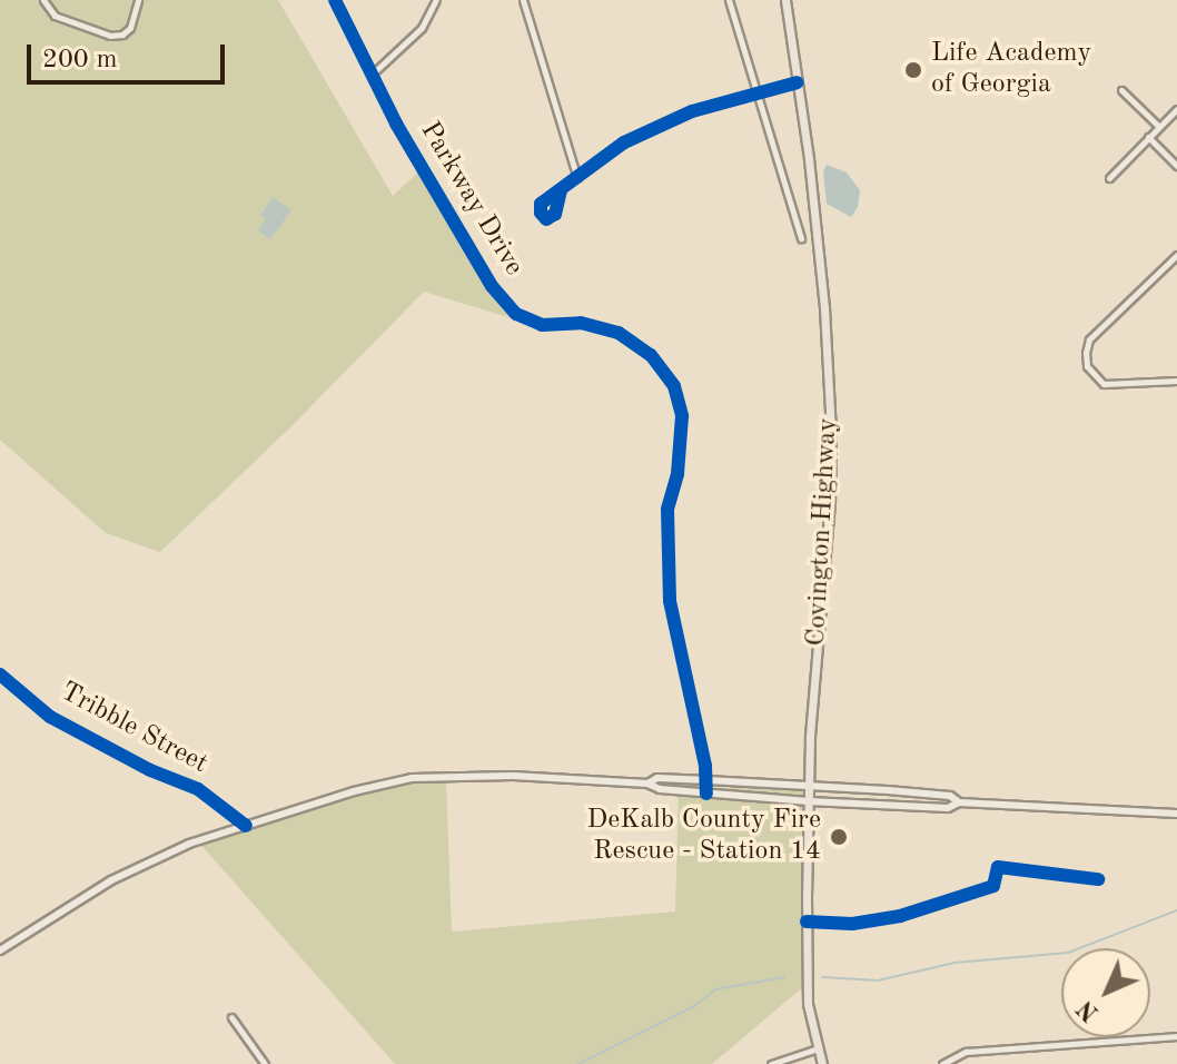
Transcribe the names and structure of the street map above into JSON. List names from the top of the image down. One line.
{"streets":{"main road":["Covington Highway"],"street":["Parkway Drive","Tribble Street"]},"places":["Life Academy of Georgia","DeKalb County Fire Rescue - Station 14"],"scale_bar":"200 m","north":"bottom left"}
